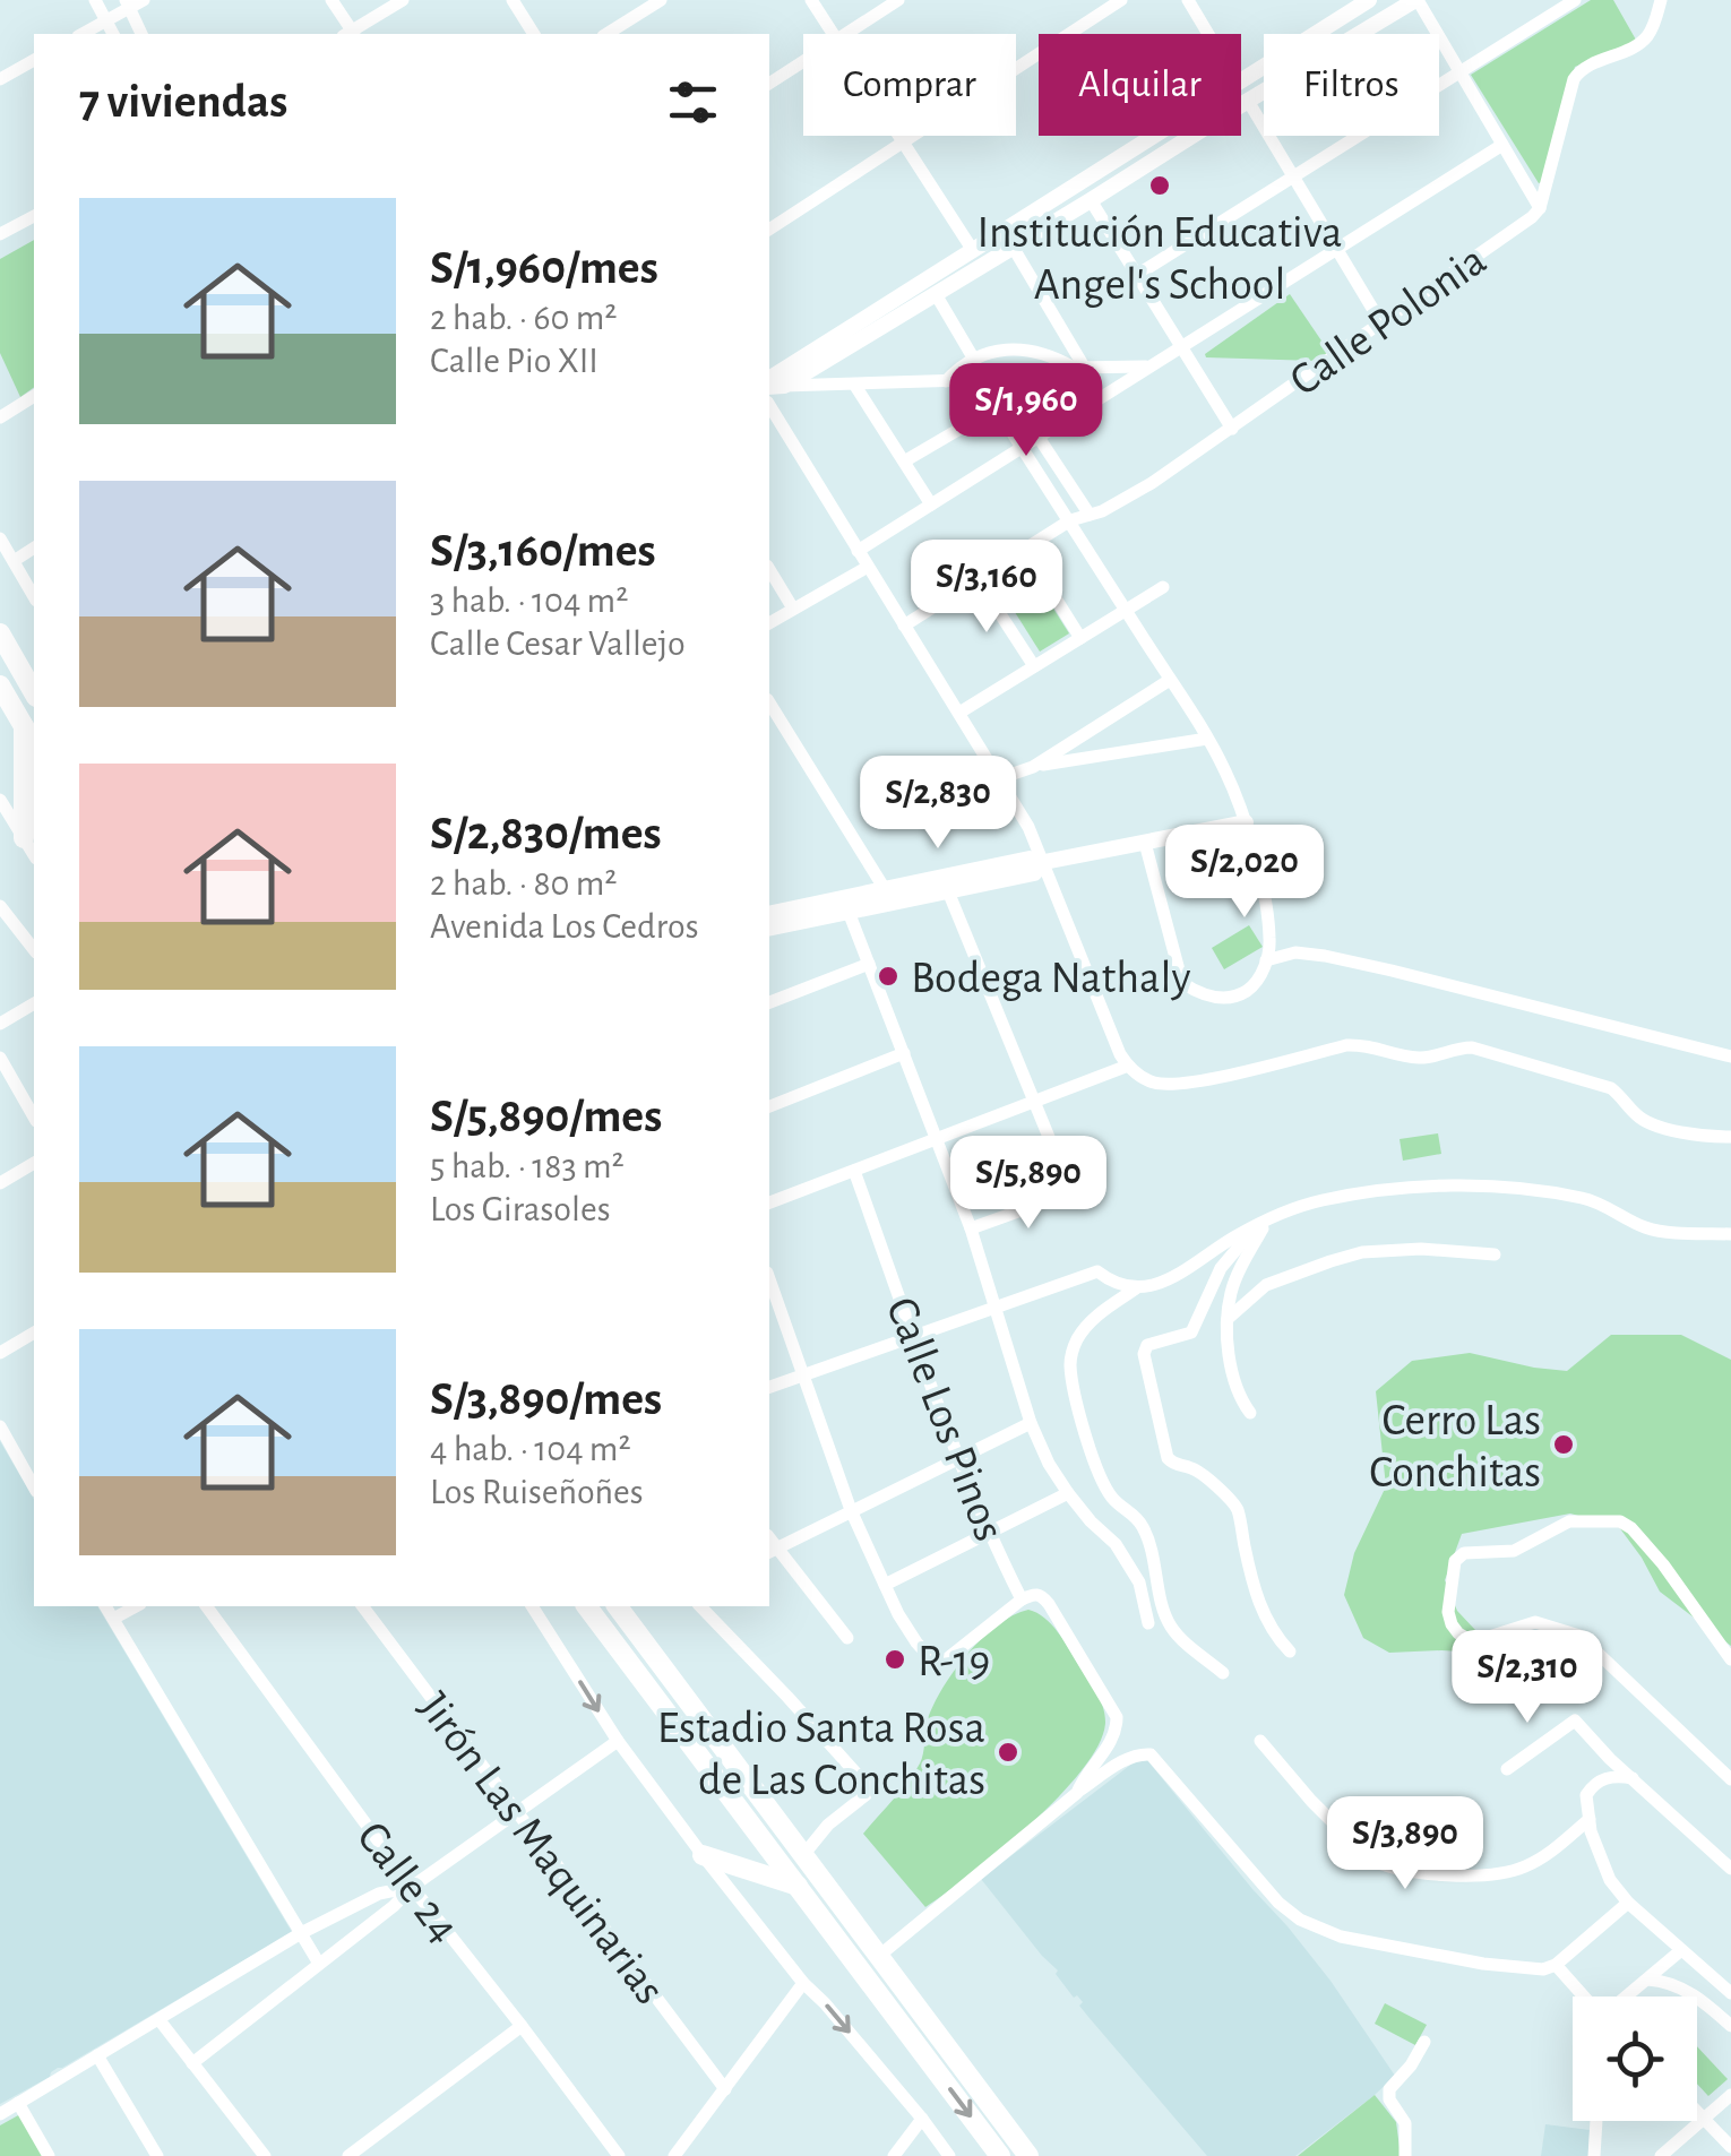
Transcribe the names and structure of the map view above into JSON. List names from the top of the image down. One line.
{"streets":{"street":["Calle Polonia","Calle Los Pinos","Jirón Las Maquinarias","Calle 24"]},"places":["Institución Educativa Angel's School","Bodega Nathaly","Cerro Las Conchitas","R-19","Estadio Santa Rosa de Las Conchitas"],"page":{"chip":["Comprar","Alquilar","Filtros"],"heading":"7 viviendas","list":[{"name":"S/1,960/mes","note":"2 hab. · 60 m² · Calle Pio XII"},{"name":"S/3,160/mes","note":"3 hab. · 104 m² · Calle Cesar Vallejo"},{"name":"S/2,830/mes","note":"2 hab. · 80 m² · Avenida Los Cedros"},{"name":"S/5,890/mes","note":"5 hab. · 183 m² · Los Girasoles"},{"name":"S/3,890/mes","note":"4 hab. · 104 m² · Los Ruiseñoñes"}],"price":["S/1,960","S/3,160","S/2,830","S/2,020","S/5,890","S/2,310","S/3,890"]}}
